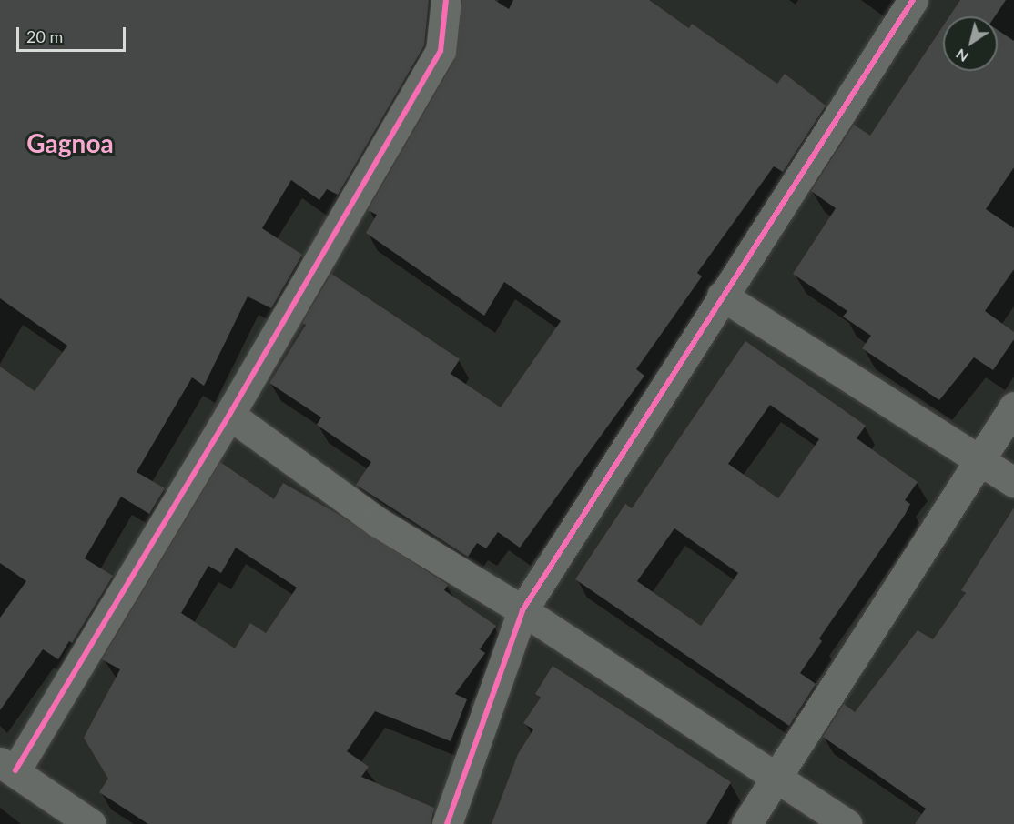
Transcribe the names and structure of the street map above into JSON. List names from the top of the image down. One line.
{"districts":["Gagnoa"],"scale_bar":"20 m","north":"bottom left"}
